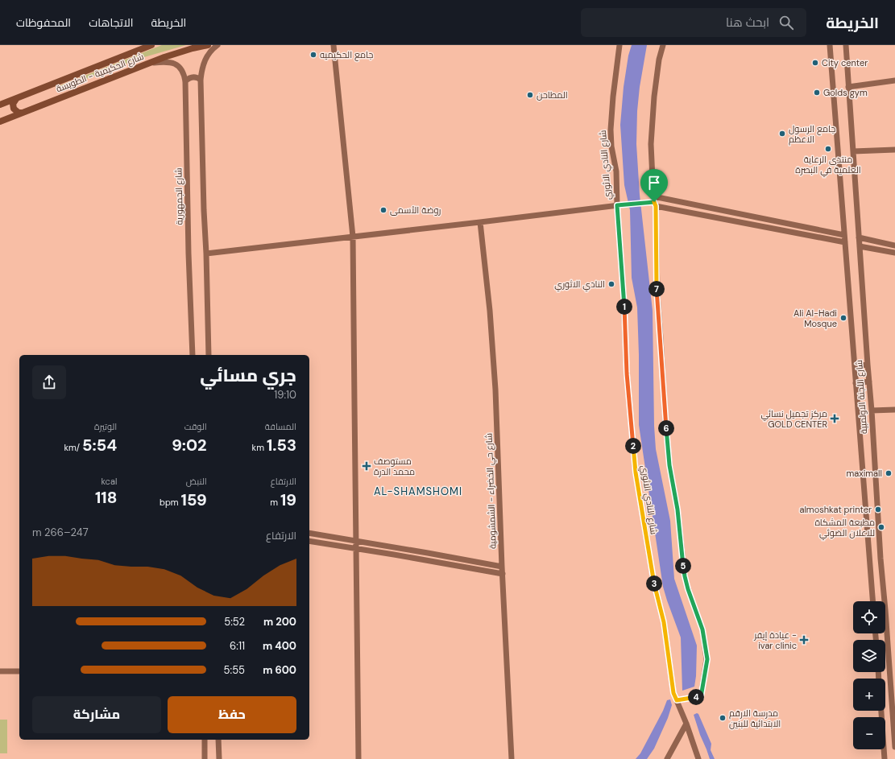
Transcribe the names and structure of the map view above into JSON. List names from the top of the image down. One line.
{"streets":{"main road":["شارع الحكيمية - الطويسة"],"street":["شارع النادي الاثوري","شارع الجمهورية","شارع اللجنة الاولمبية","شارع حي الخضراء - الشمشومية"]},"crossings":[["شارع الحكيمية - الطويسة","شارع الجمهورية"]],"districts":["AL-SHAMSHOMI"],"places":{"other":["جامع الحكيميه","City center","Golds gym","المطاحن","جامع الرسول الاعظم","منتدى الرعاية العلمية في البصرة","روضة الأسمى","النادي الاثوري","Ali Al-Hadi Mosque","maximall","almoshkat printer","مطبعة المشكاة للاعلان الضوئي","مدرسة الارقم الابتدائية للبنين"],"health":["مركز تجميل نسائي GOLD CENTER","مستوصف محمد الدرة","عيادة إيفر - ivar clinic"]},"page":{"header":"الخريطة","search":"ابحث هنا","nav":["الخريطة","الاتجاهات","المحفوظات"],"pins":["7","1","6","2","5","3","4"],"heading":["جري مسائي","19:10"],"stats":[["المسافة","1.53 km"],["الوقت","9:02"],["الوتيرة","5:54 /km"],["الارتفاع","19 m"],["النبض","159 bpm"],["kcal","118"]],"chart":["الارتفاع","247–266 m"],"map_buttons":["+","−"],"list":[{"name":"200 m","note":"5:52"},{"name":"400 m","note":"6:11"},{"name":"600 m","note":"5:55"}],"buttons":["حفظ","مشاركة"]}}
